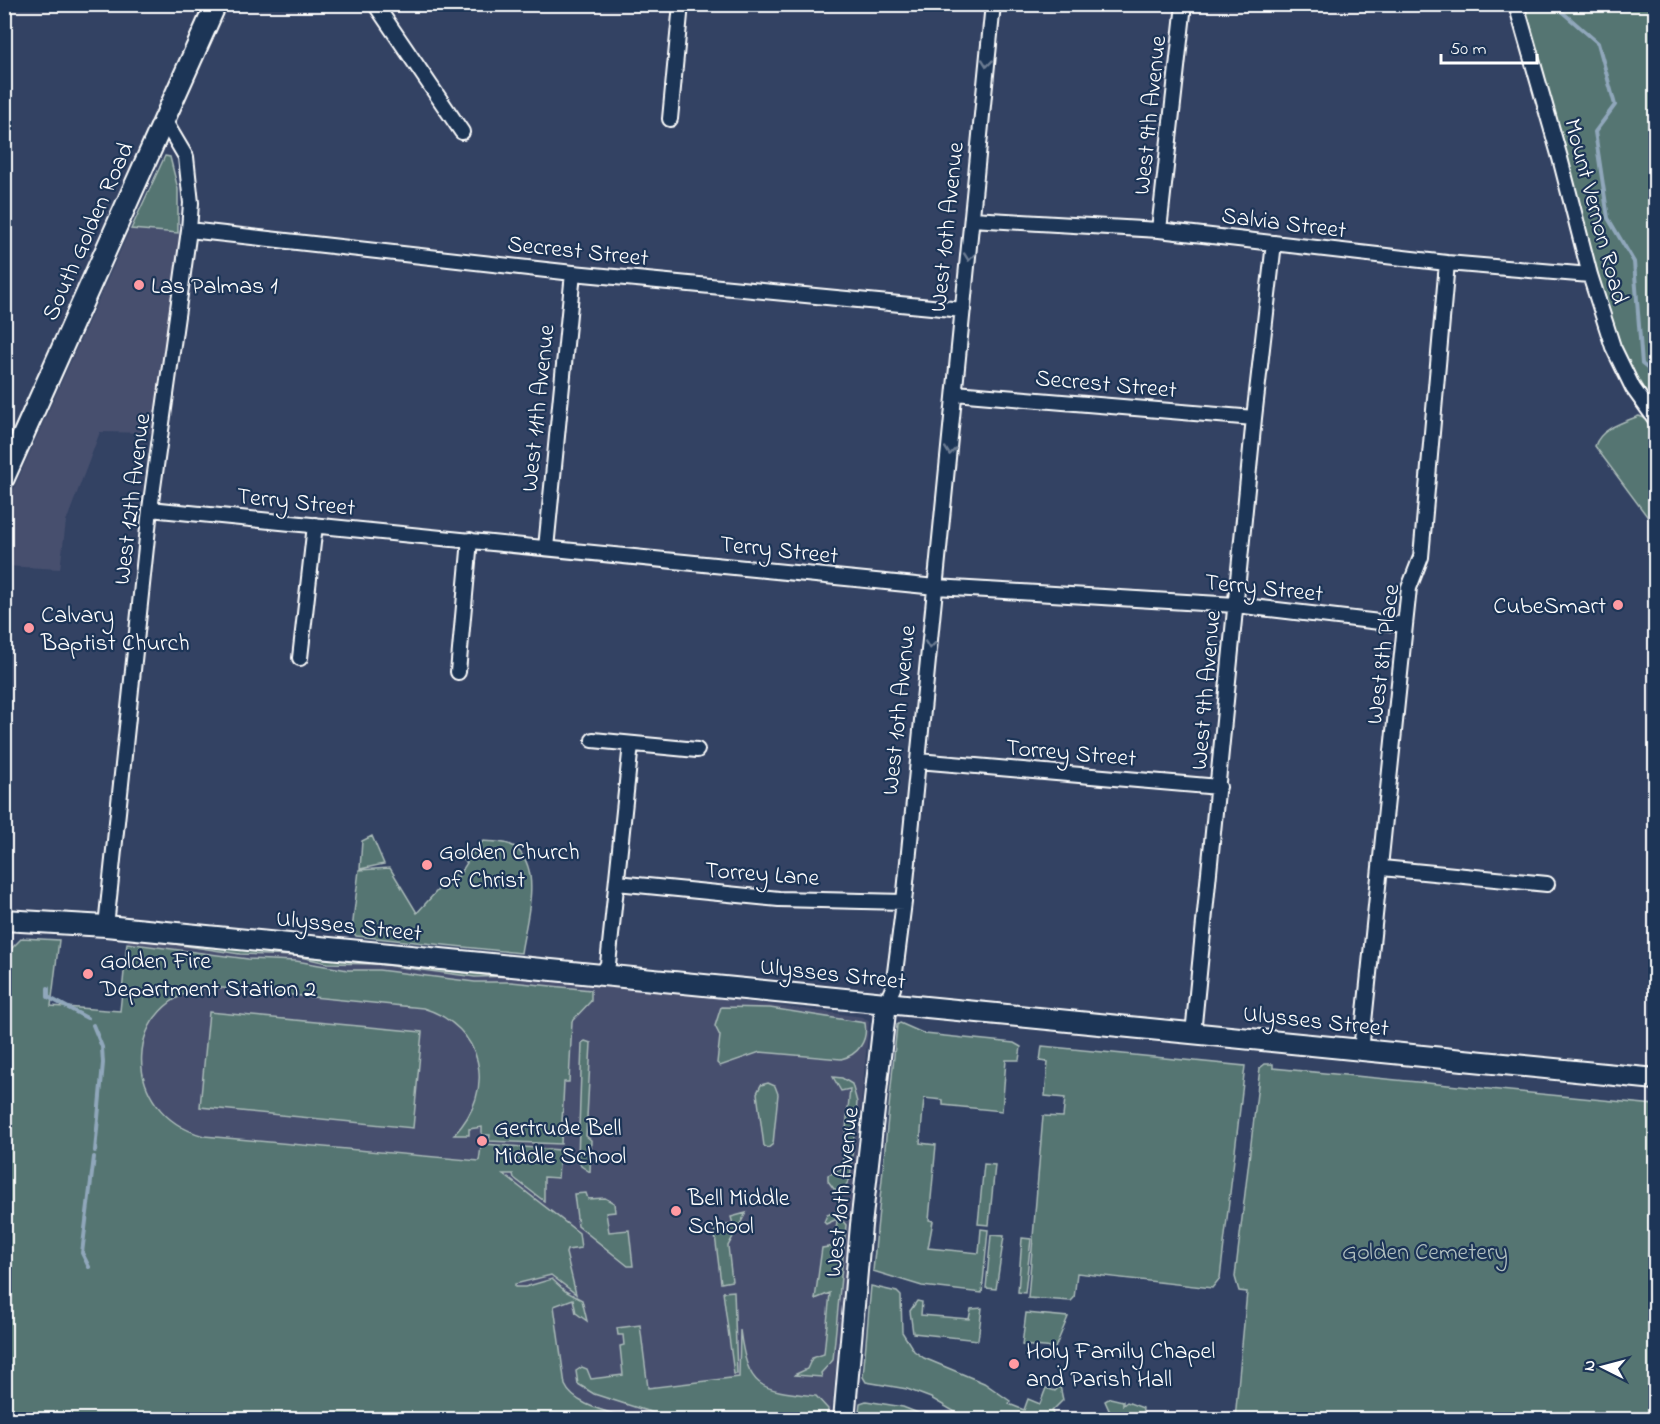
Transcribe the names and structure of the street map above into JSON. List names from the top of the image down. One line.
{"streets":{"street":["West 9th Avenue","Mount Vernon Road","Salvia Street","West 10th Avenue","South Golden Road","Secrest Street","West 11th Avenue","West 12th Avenue","Terry Street","West 8th Place","Torrey Street","Torrey Lane","Ulysses Street"]},"crossings":[["West 9th Avenue","Salvia Street"],["West 9th Avenue","Secrest Street"],["West 9th Avenue","Terry Street"],["West 9th Avenue","Torrey Street"],["West 9th Avenue","Ulysses Street"],["Mount Vernon Road","Salvia Street"],["Salvia Street","West 10th Avenue"],["Salvia Street","West 8th Place"],["West 10th Avenue","Secrest Street"],["West 10th Avenue","Terry Street"],["West 10th Avenue","Torrey Street"],["West 10th Avenue","Torrey Lane"],["West 10th Avenue","Ulysses Street"],["South Golden Road","West 12th Avenue"],["Secrest Street","West 11th Avenue"],["Secrest Street","West 12th Avenue"],["West 11th Avenue","Terry Street"],["West 12th Avenue","Terry Street"],["West 12th Avenue","Ulysses Street"],["Terry Street","West 8th Place"],["West 8th Place","Ulysses Street"]],"one_way":["West 10th Avenue"],"parks":["Golden Cemetery"],"places":["Las Palmas 1","CubeSmart","Calvary Baptist Church","Golden Church of Christ","Golden Fire Department Station 2","Gertrude Bell Middle School","Bell Middle School","Holy Family Chapel and Parish Hall"],"scale_bar":"50 m","north":"left"}
